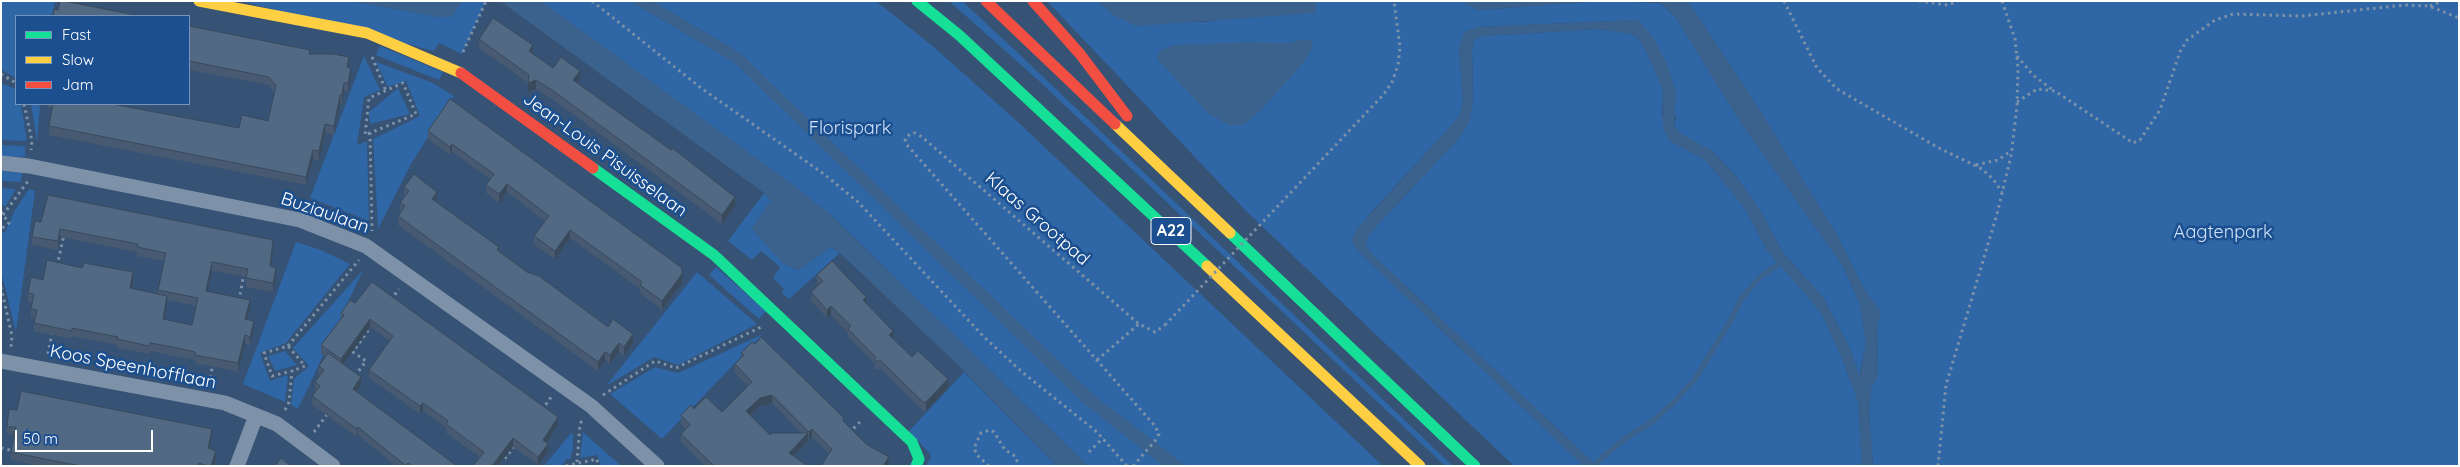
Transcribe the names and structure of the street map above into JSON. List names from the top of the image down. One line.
{"streets":{"main road":["Jean-Louis Pisuisselaan","A22"],"street":["Buziaulaan","Koos Speenhofflaan"],"path":["Klaas Grootpad"]},"parks":["Florispark","Aagtenpark"],"legend":["Fast","Slow","Jam"],"scale_bar":"50 m"}
